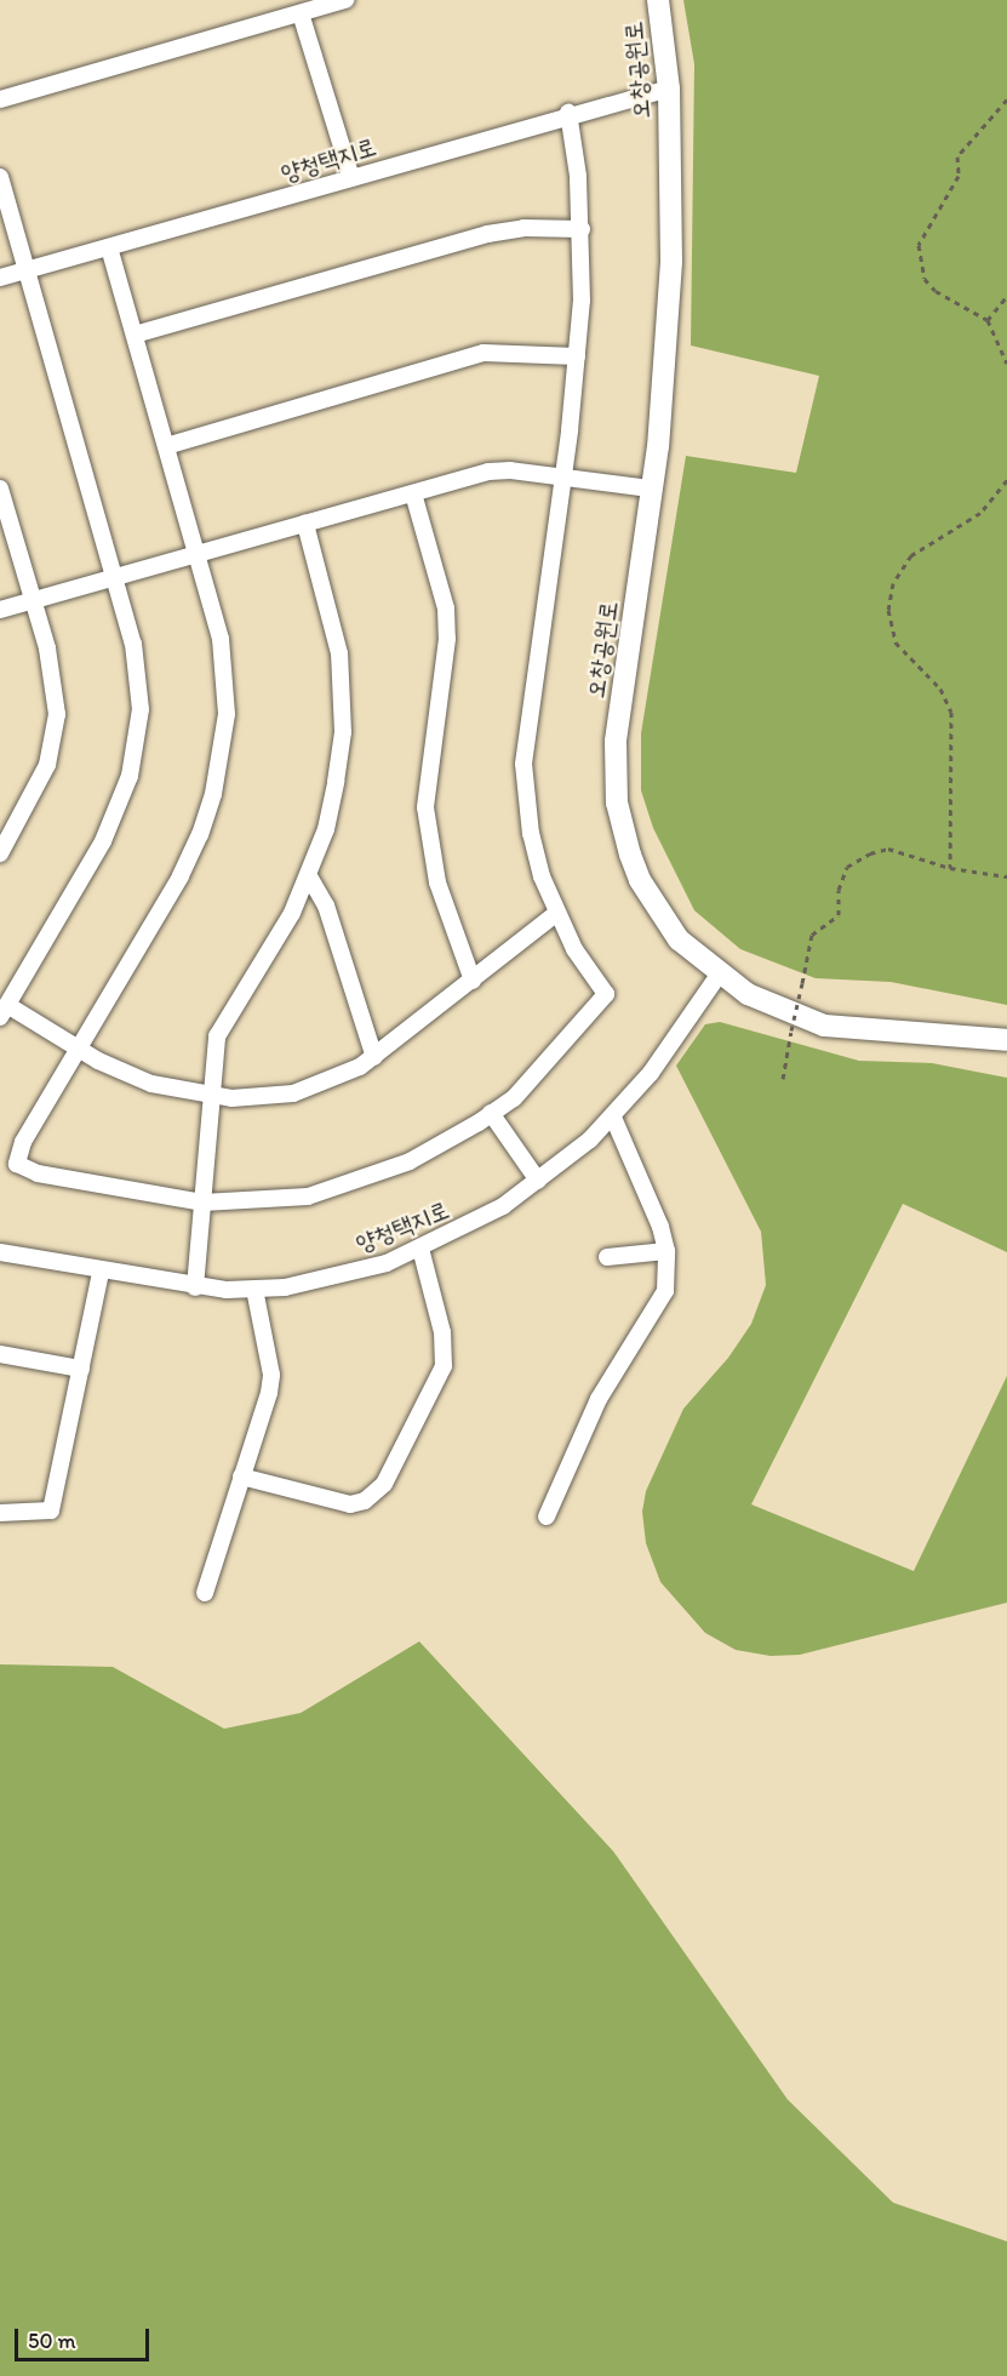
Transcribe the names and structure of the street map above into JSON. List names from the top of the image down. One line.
{"streets":{"street":["오창공원로","양청택지로"]},"crossings":[["오창공원로","양청택지로"]],"scale_bar":"50 m"}
